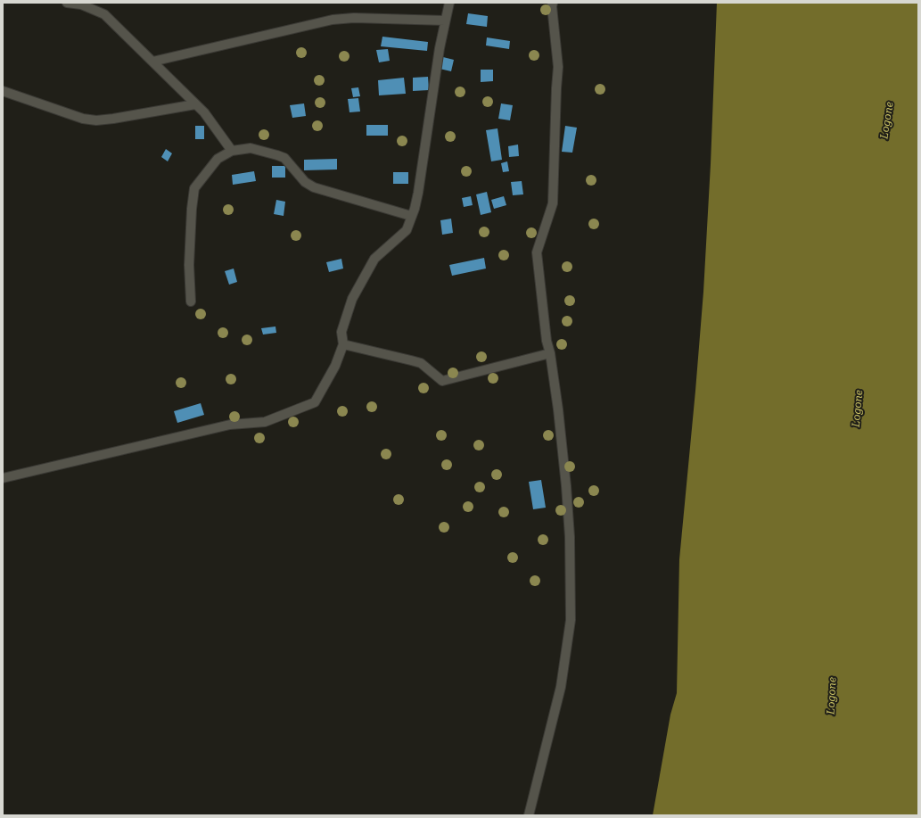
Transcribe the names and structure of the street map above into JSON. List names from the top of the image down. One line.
{"water":["Logone"]}
